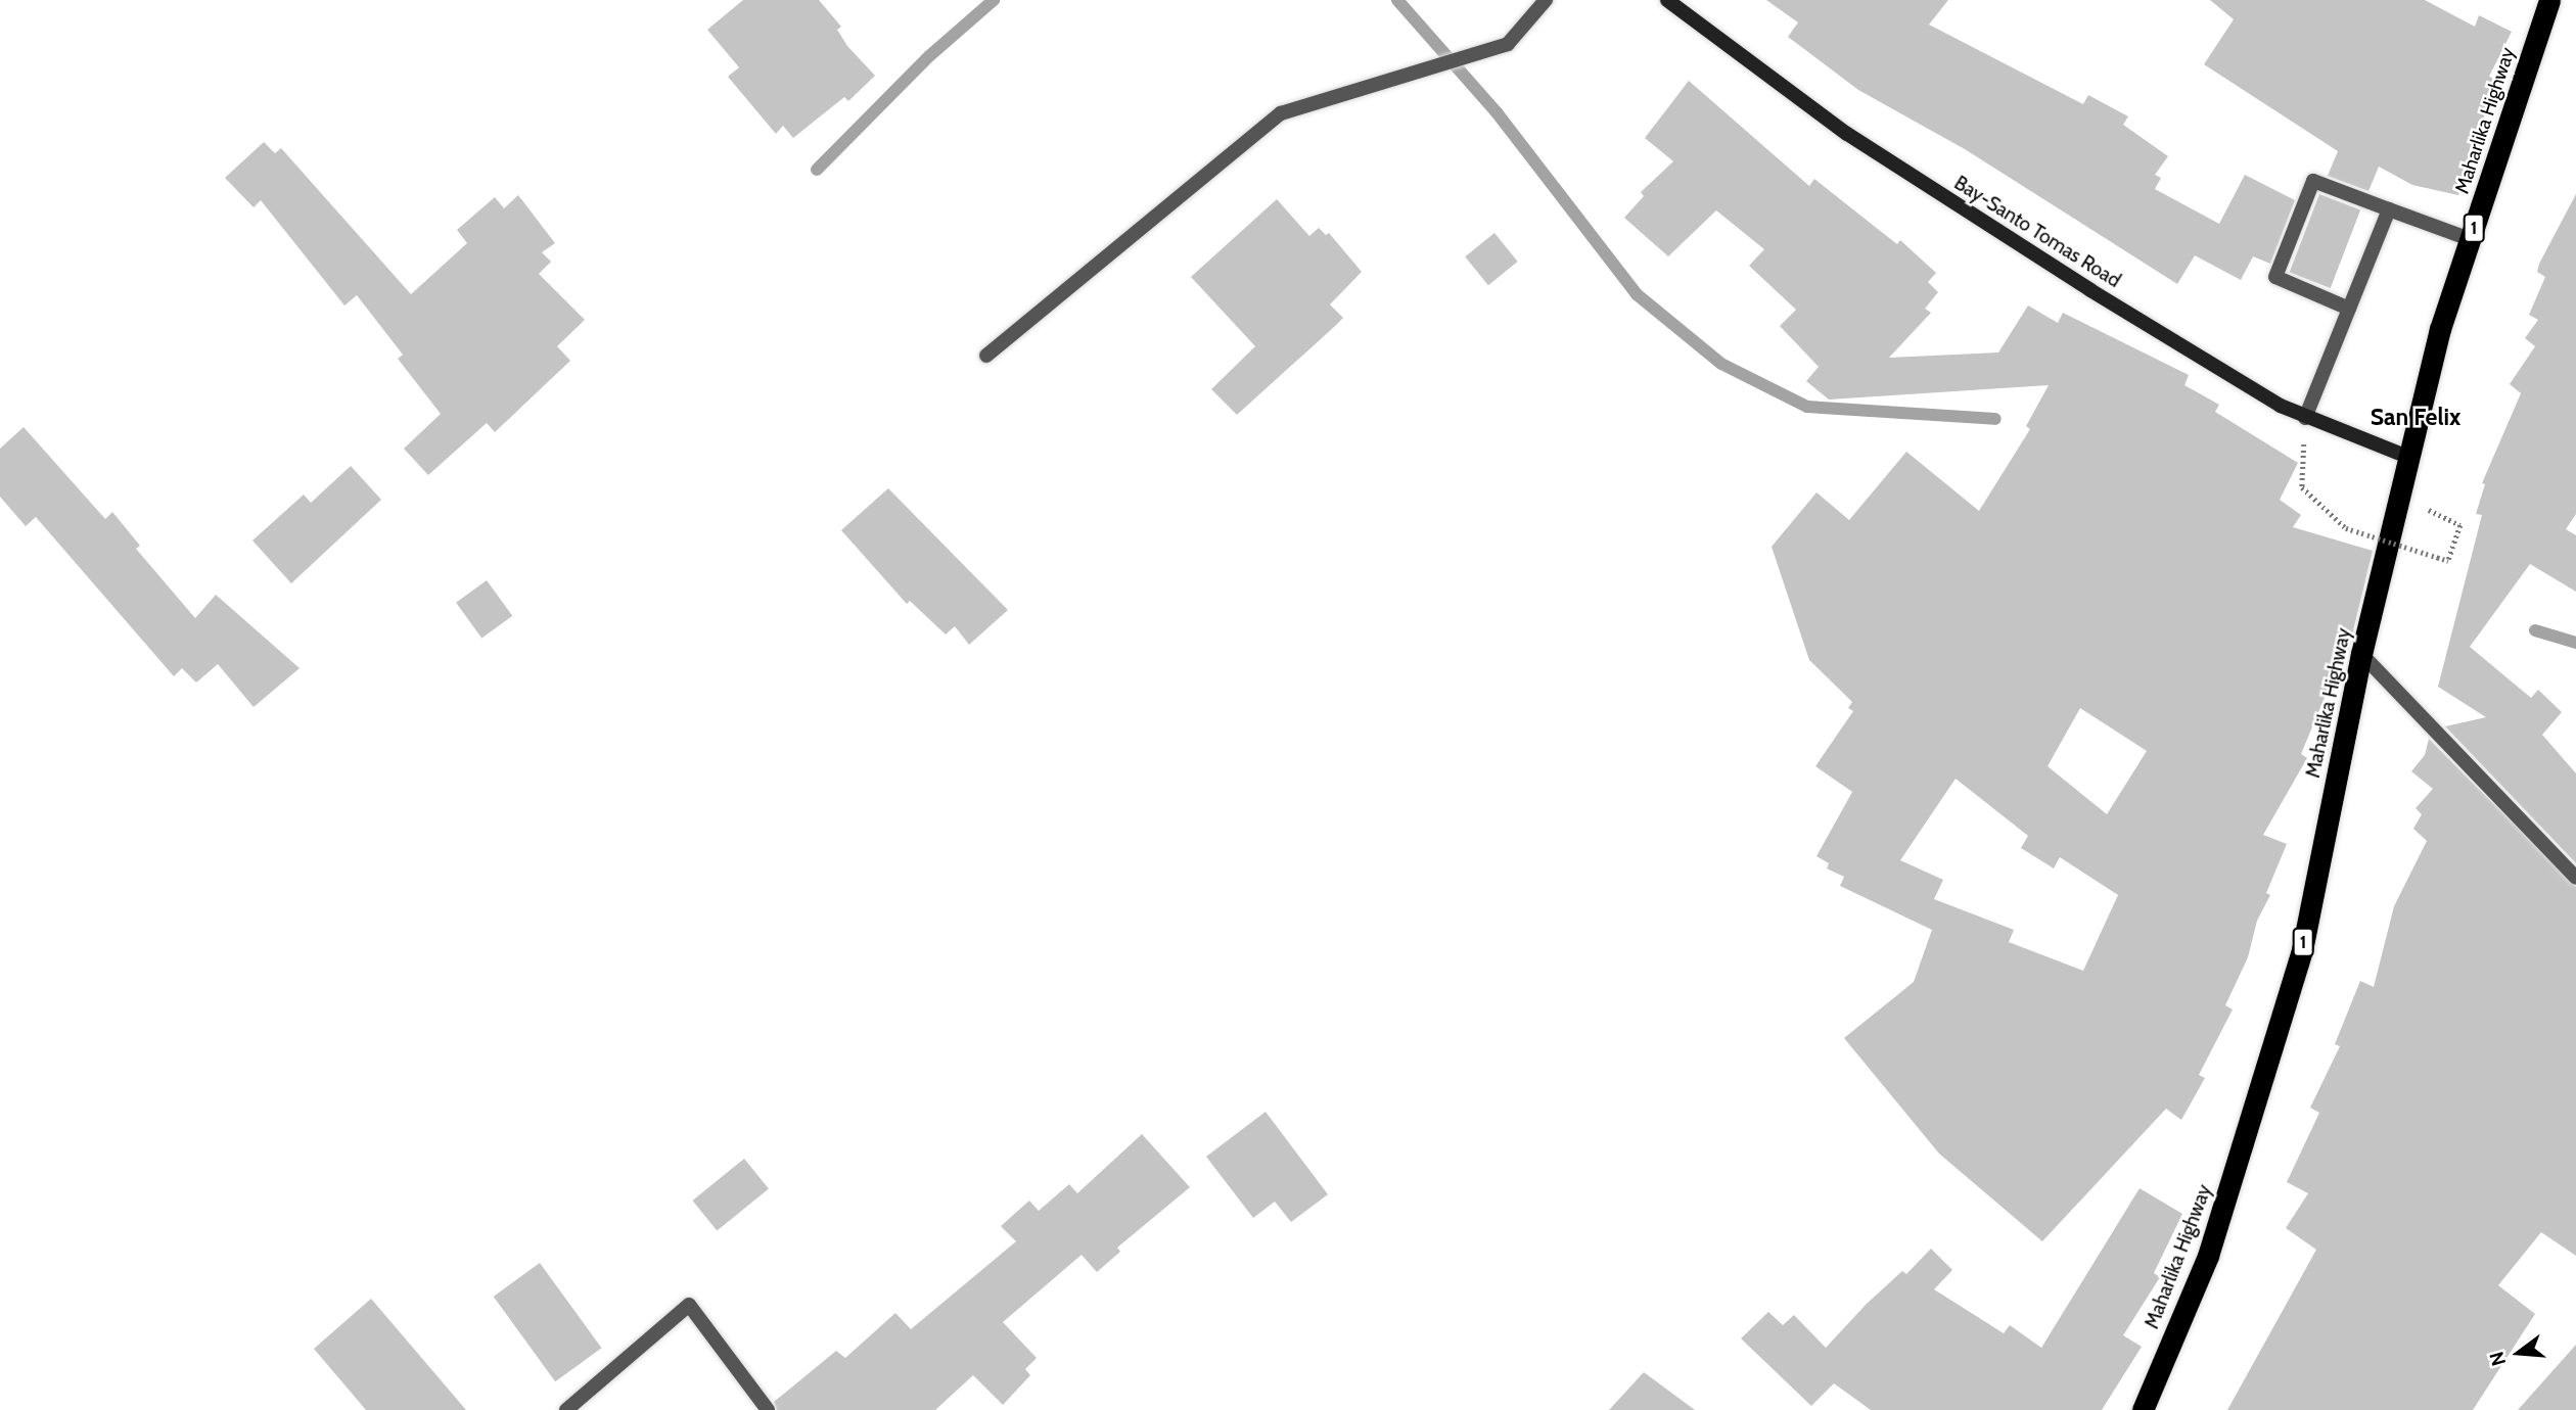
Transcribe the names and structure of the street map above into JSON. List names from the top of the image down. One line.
{"streets":{"highway":["Maharlika Highway","1"],"main road":["Bay-Santo Tomas Road"]},"crossings":[["Maharlika Highway","Bay-Santo Tomas Road"]],"districts":["San Felix"],"north":"left"}
